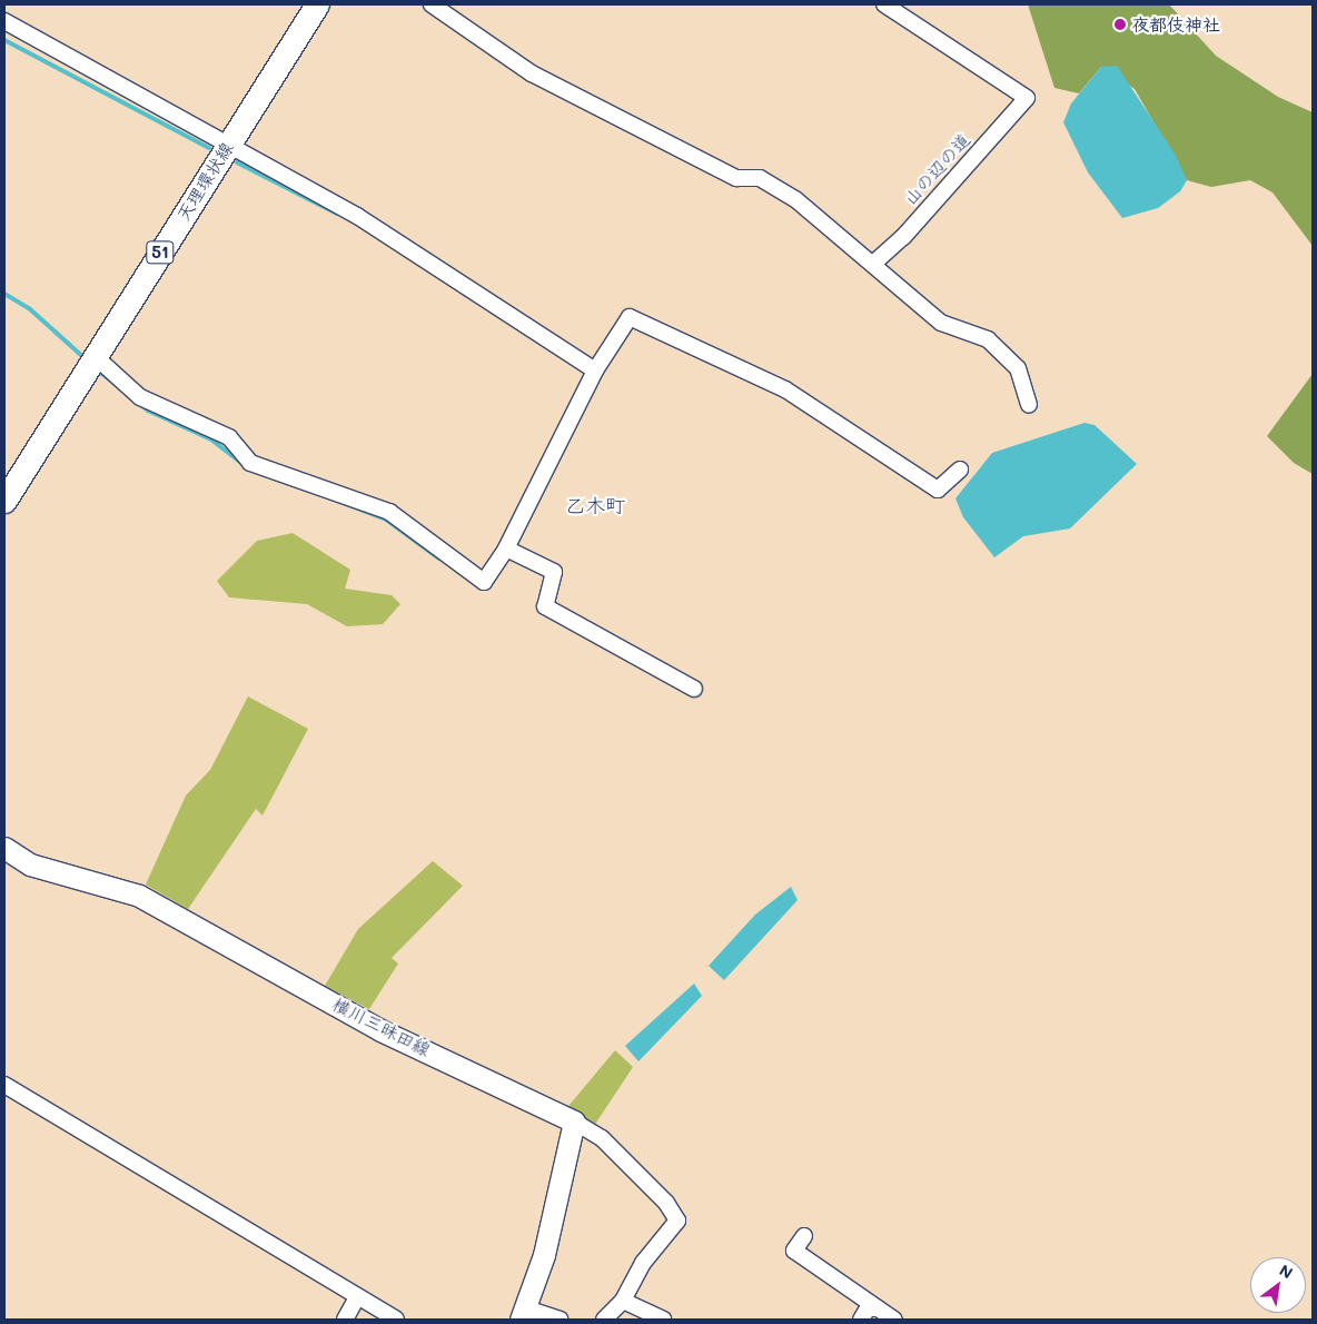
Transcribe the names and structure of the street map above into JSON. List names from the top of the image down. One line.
{"streets":{"main road":["天理環状線","51","横川三昧田線"],"street":["山の辺の道"]},"districts":["乙木町"],"places":["夜都伎神社"],"north":"top right"}
